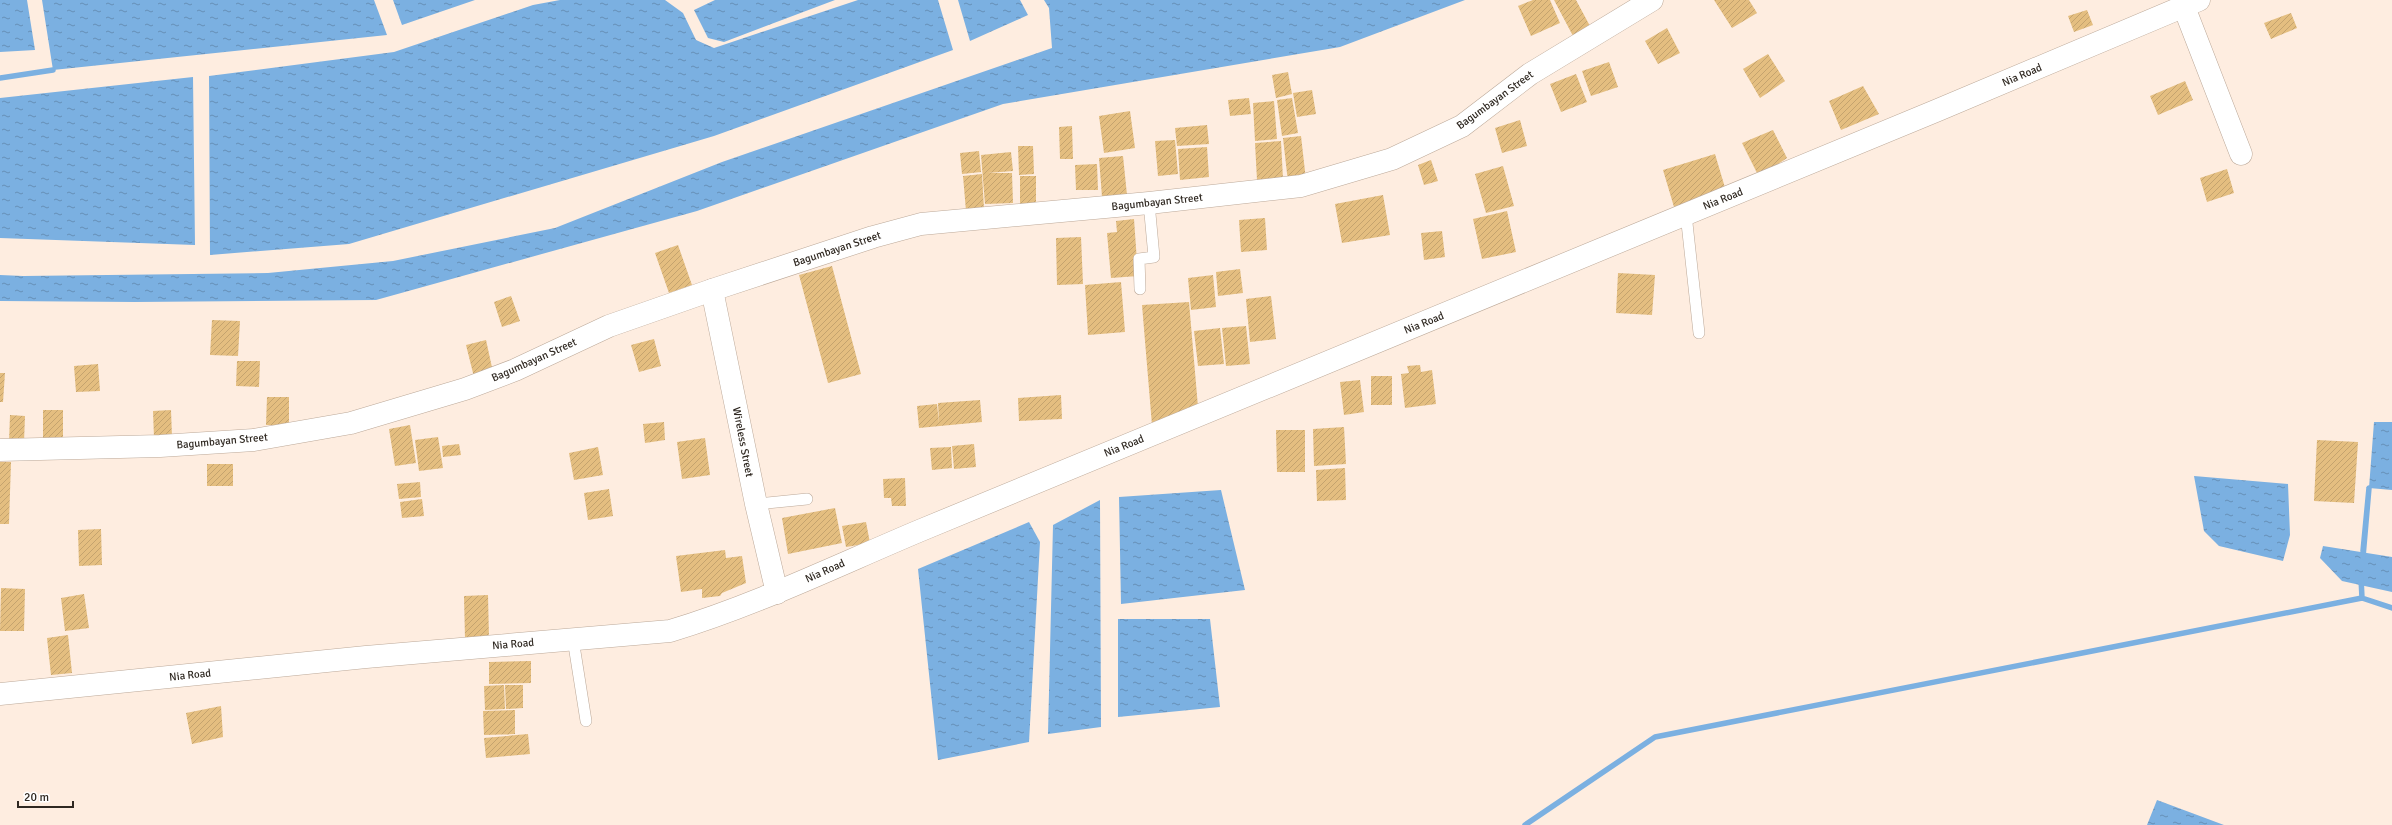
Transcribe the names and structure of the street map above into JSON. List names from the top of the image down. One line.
{"streets":{"street":["Nia Road","Bagumbayan Street","Wireless Street"]},"crossings":[["Nia Road","Wireless Street"],["Bagumbayan Street","Wireless Street"]],"scale_bar":"20 m"}
